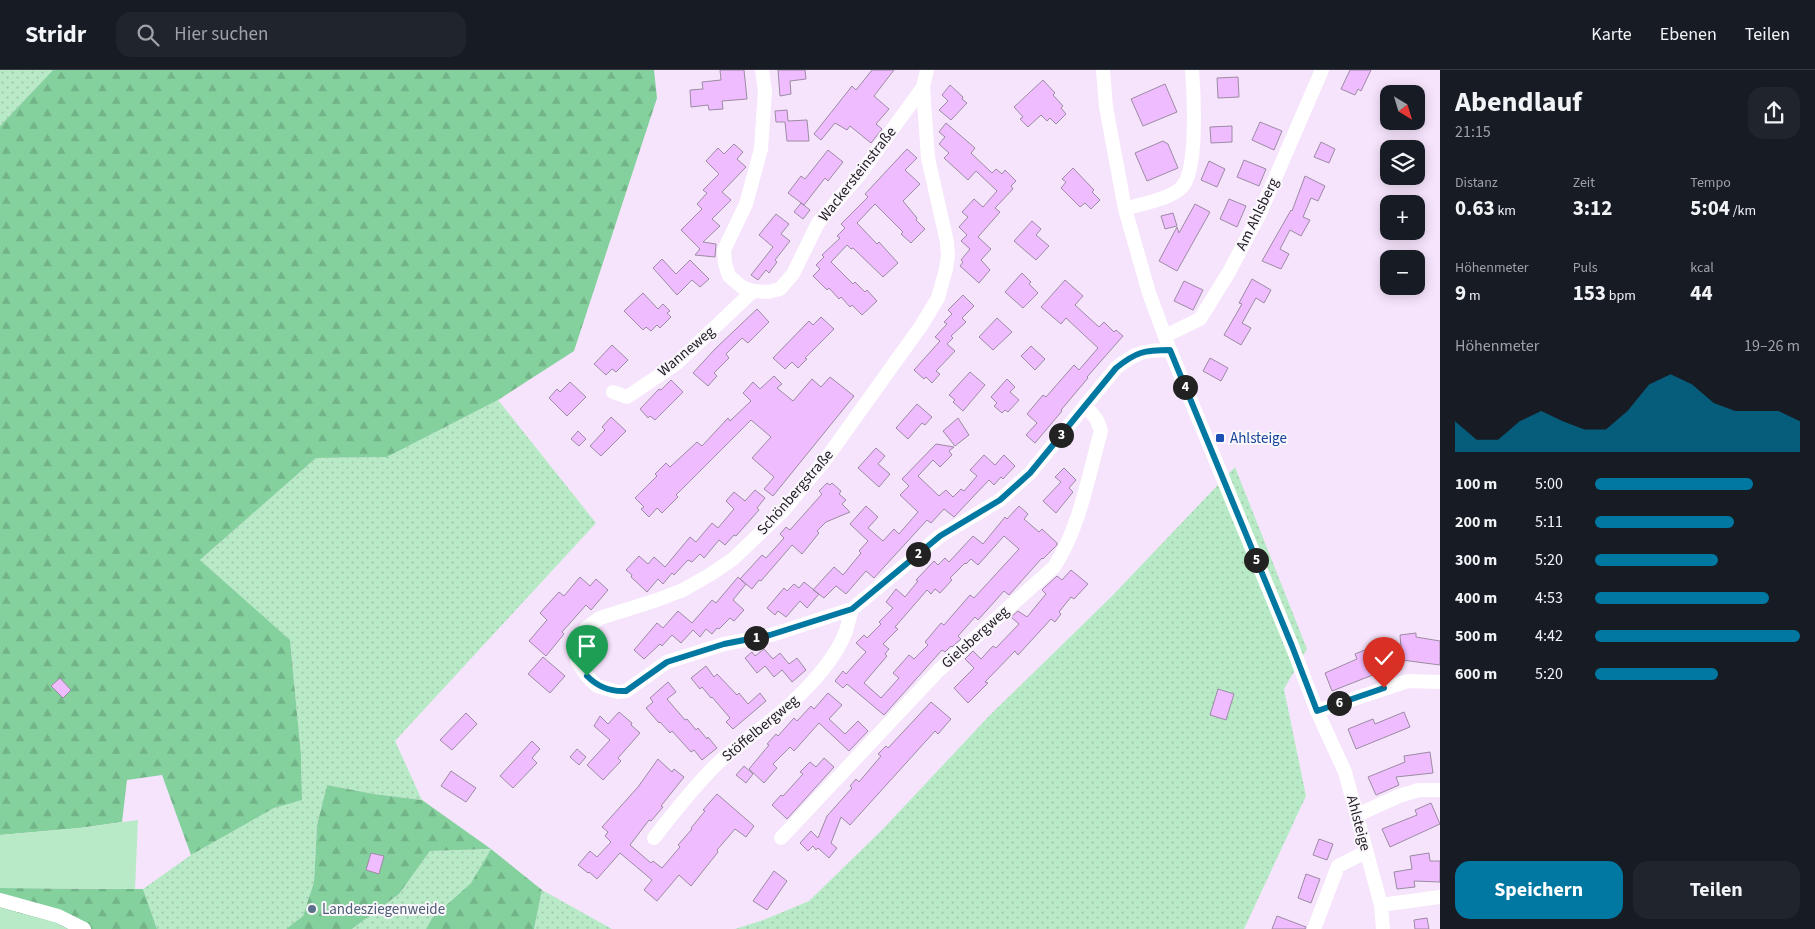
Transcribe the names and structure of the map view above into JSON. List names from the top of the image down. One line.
{"streets":{"street":["Wackersteinstraße","Am Ahlsberg","Wanneweg","Schönbergstraße","Gielsbergweg","Stöffelbergweg","Ahlsteige"]},"crossings":[["Wackersteinstraße","Wanneweg"],["Wackersteinstraße","Schönbergstraße"],["Am Ahlsberg","Schönbergstraße"],["Am Ahlsberg","Ahlsteige"],["Schönbergstraße","Gielsbergweg"],["Schönbergstraße","Stöffelbergweg"],["Schönbergstraße","Ahlsteige"]],"places":{"transit":["Ahlsteige"],"other":["Landesziegenweide"]},"north":"bottom right","page":{"header":"Stridr","search":"Hier suchen","nav":["Karte","Ebenen","Teilen"],"heading":["Abendlauf","21:15"],"map_buttons":["+","−"],"stats":[["Distanz","0.63 km"],["Zeit","3:12"],["Tempo","5:04 /km"],["Höhenmeter","9 m"],["Puls","153 bpm"],["kcal","44"]],"chart":["Höhenmeter","19–26 m"],"pins":["4","3","2","5","1","6"],"list":[{"name":"100 m","note":"5:00"},{"name":"200 m","note":"5:11"},{"name":"300 m","note":"5:20"},{"name":"400 m","note":"4:53"},{"name":"500 m","note":"4:42"},{"name":"600 m","note":"5:20"}],"buttons":["Speichern","Teilen"]}}
